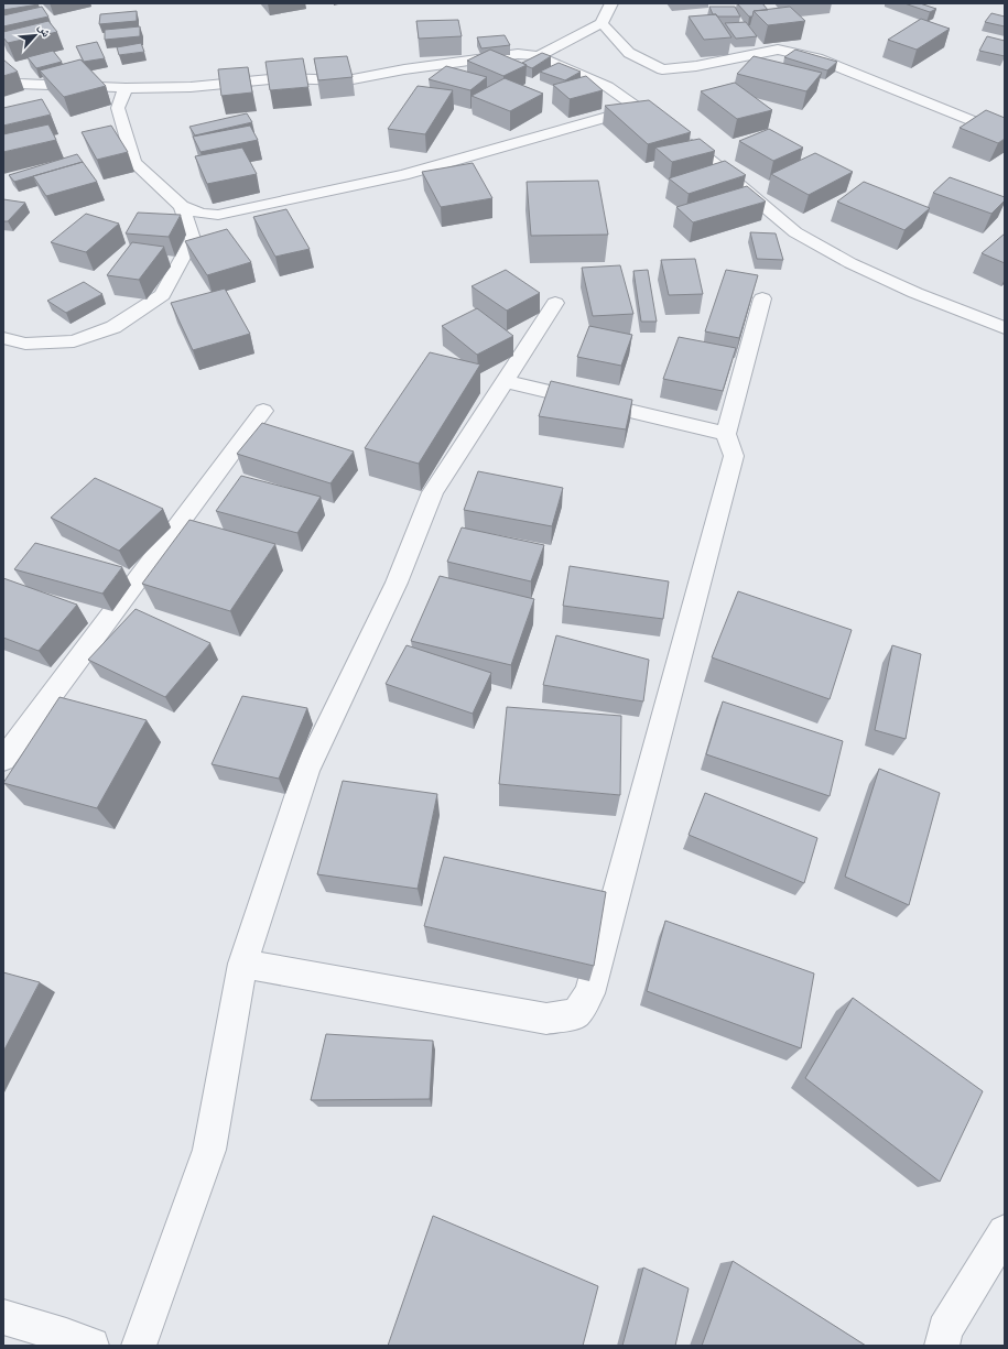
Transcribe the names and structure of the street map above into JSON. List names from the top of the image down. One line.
{"north":"top right"}
